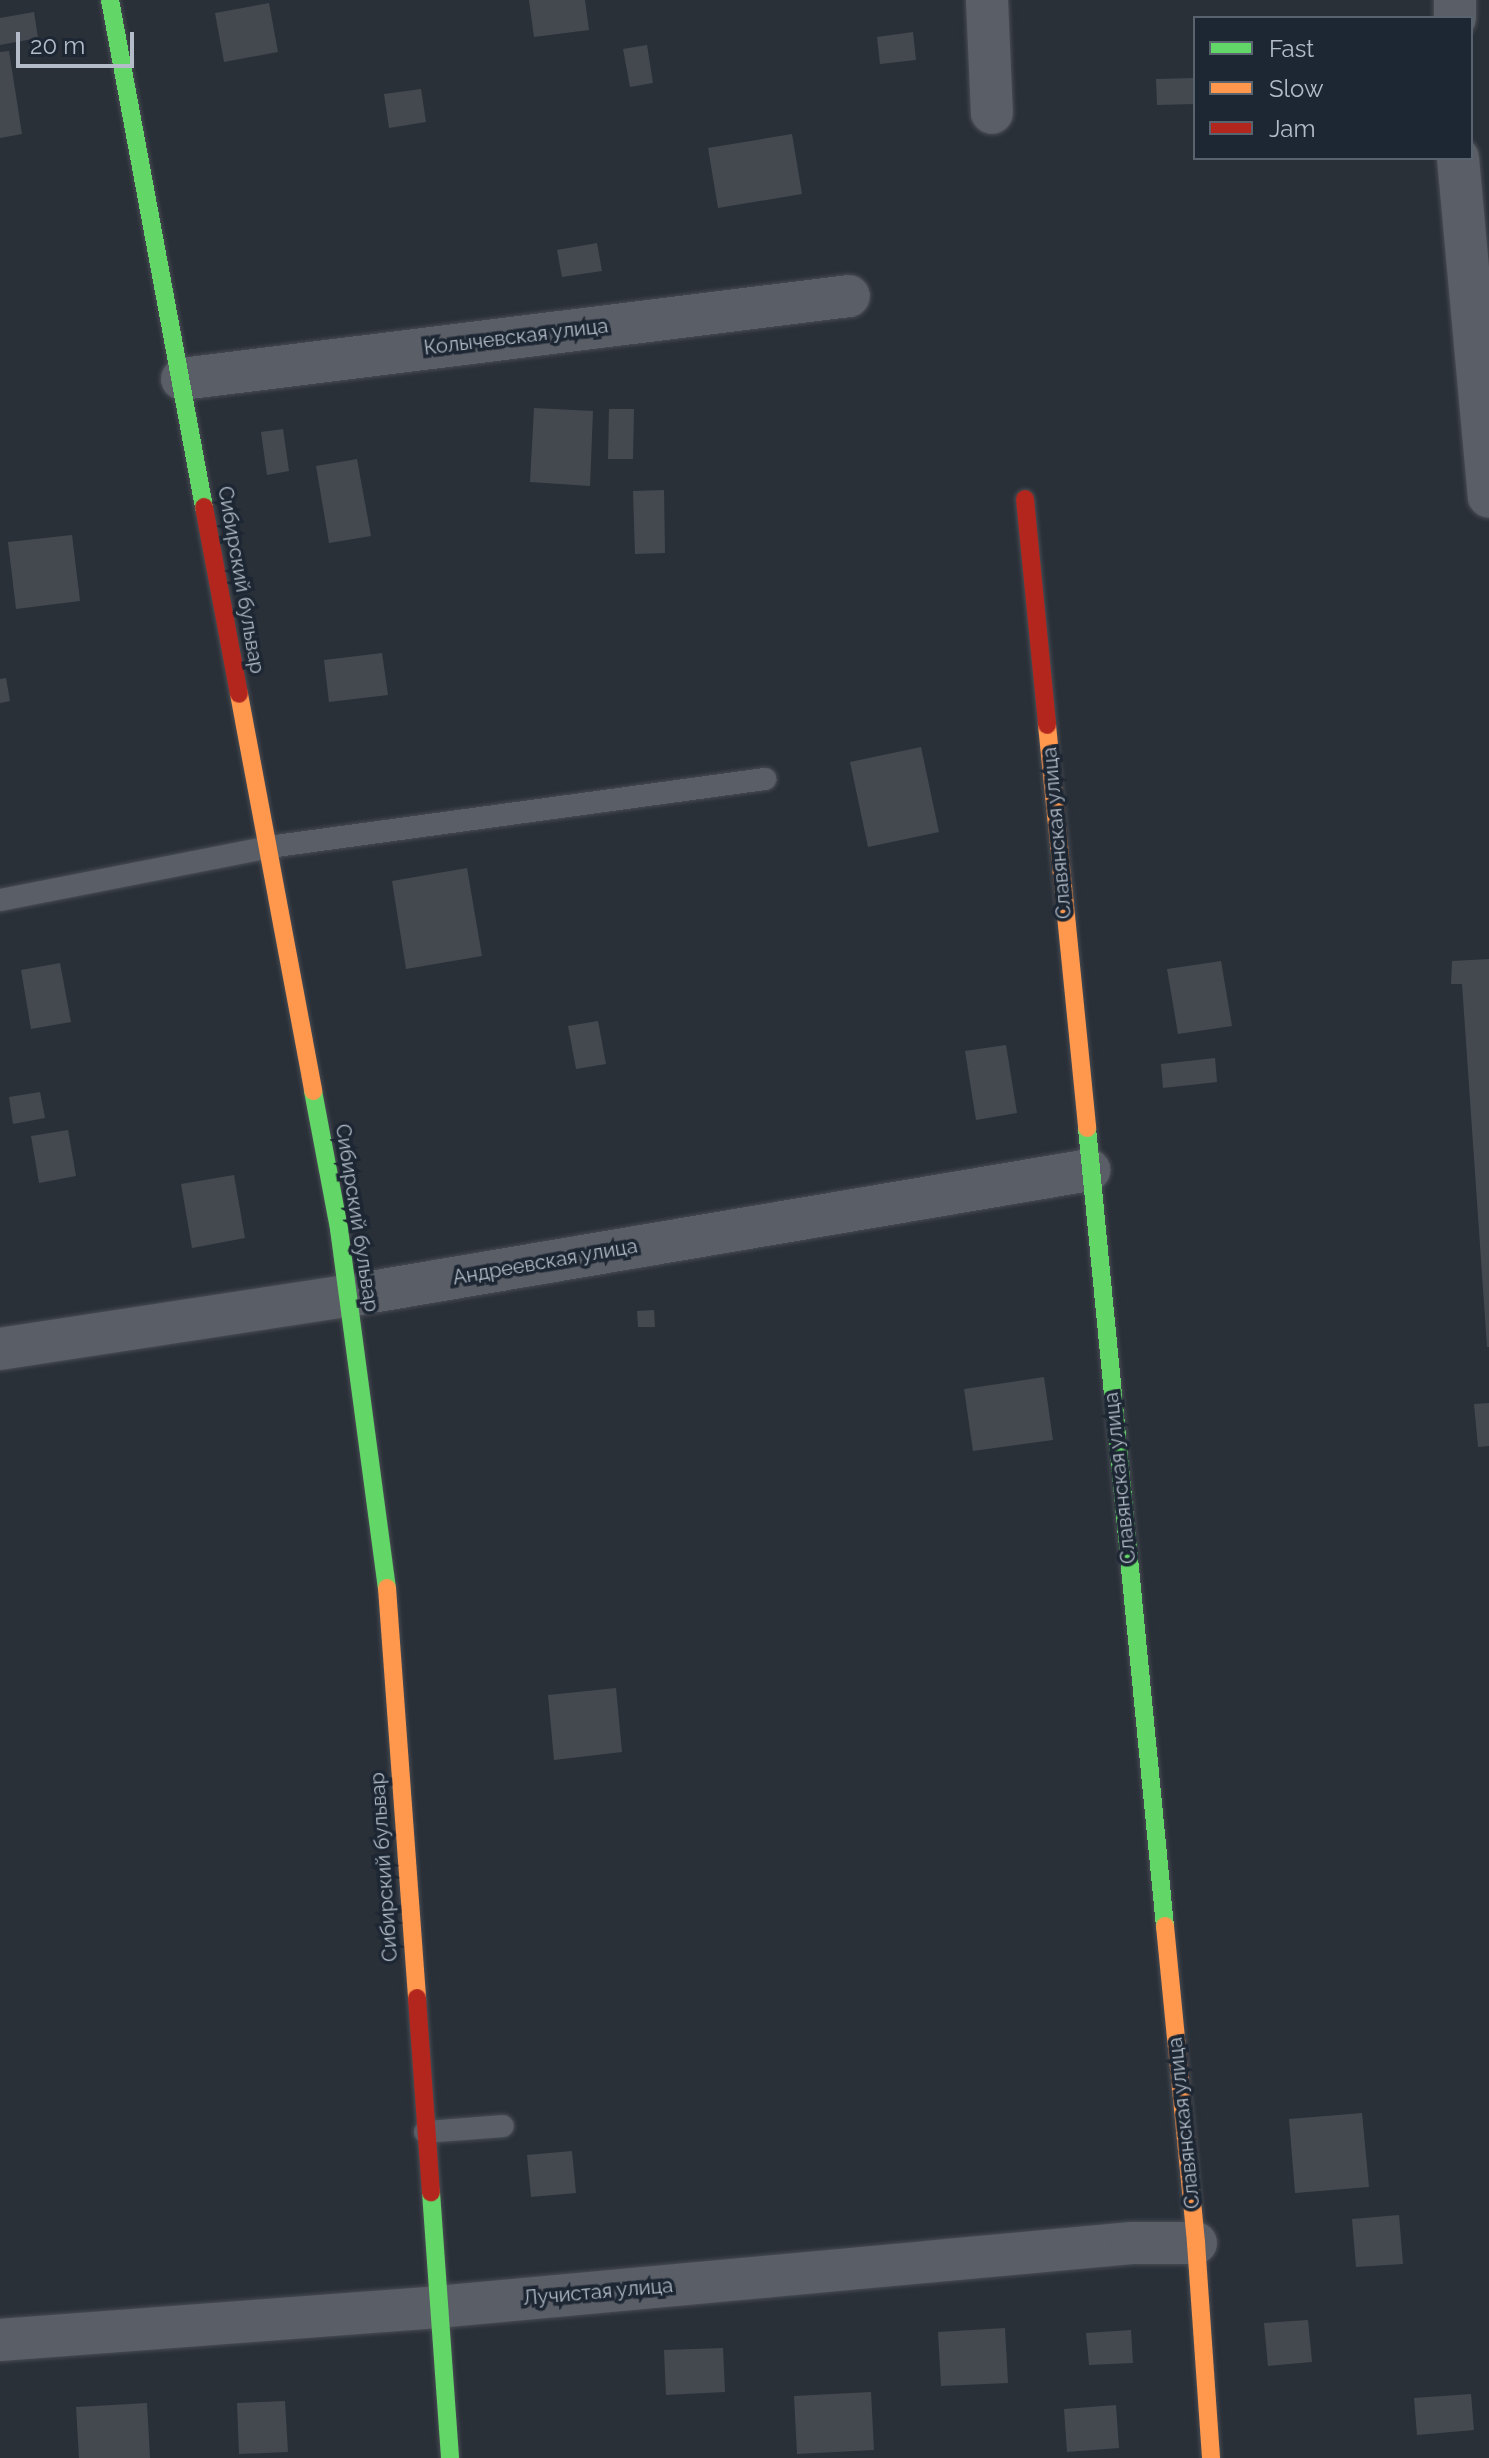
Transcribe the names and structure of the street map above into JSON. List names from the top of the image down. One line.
{"streets":{"street":["Колычевская улица","Сибирский бульвар","Славянская улица","Андреевская улица","Лучистая улица"]},"crossings":[["Колычевская улица","Сибирский бульвар"],["Сибирский бульвар","Андреевская улица"],["Сибирский бульвар","Лучистая улица"],["Славянская улица","Андреевская улица"],["Славянская улица","Лучистая улица"]],"legend":["Fast","Slow","Jam"],"scale_bar":"20 m"}
